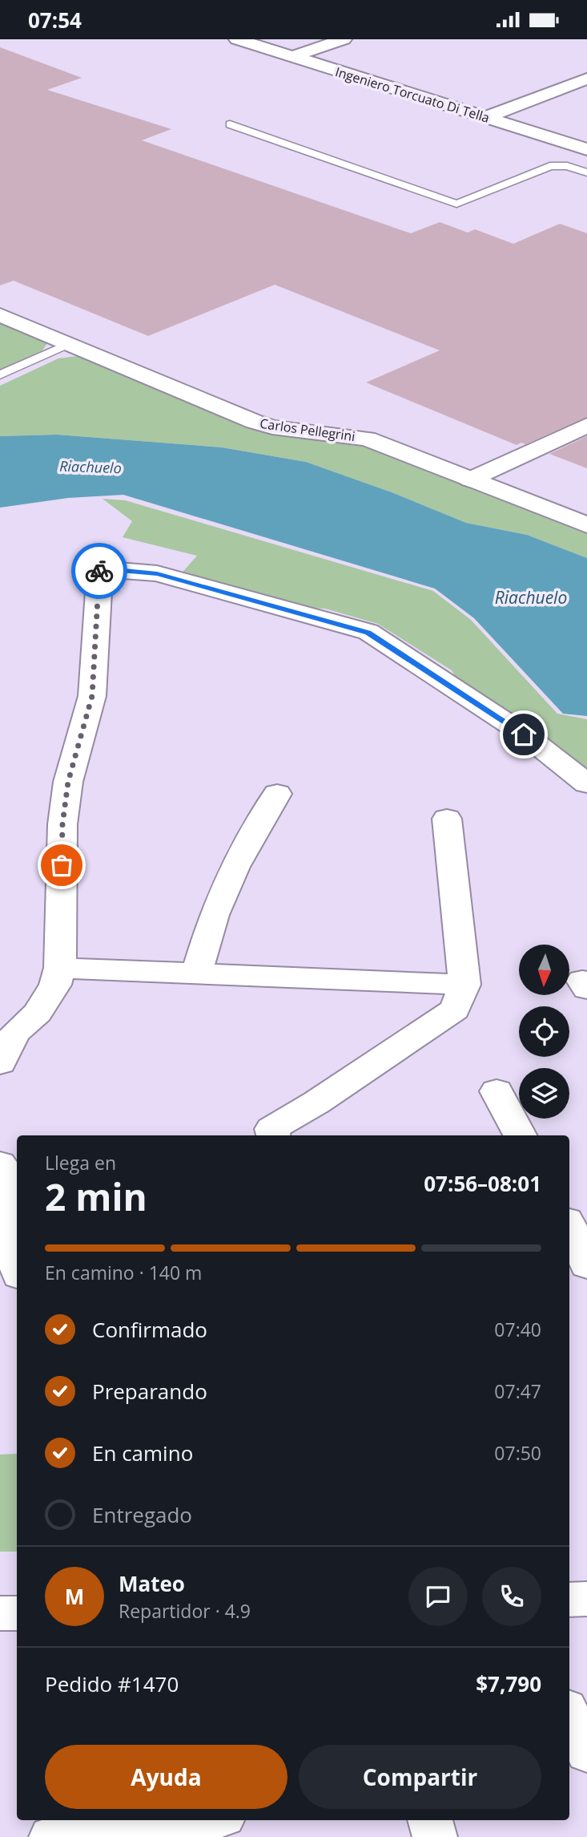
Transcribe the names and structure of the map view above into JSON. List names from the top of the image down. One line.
{"streets":{"street":["Ingeniero Torcuato Di Tella","Carlos Pellegrini"]},"water":["Riachuelo"],"north":"bottom","page":{"status":"07:54","heading":["2 min","Llega en","07:56–08:01"],"panel":["Mateo","Repartidor · 4.9","Pedido #1470","$7,790"],"bar":"En camino · 140 m","list":[["Confirmado","07:40"],["Preparando","07:47"],["En camino","07:50"],"Entregado"],"round":"M","buttons":["Ayuda","Compartir"]}}
